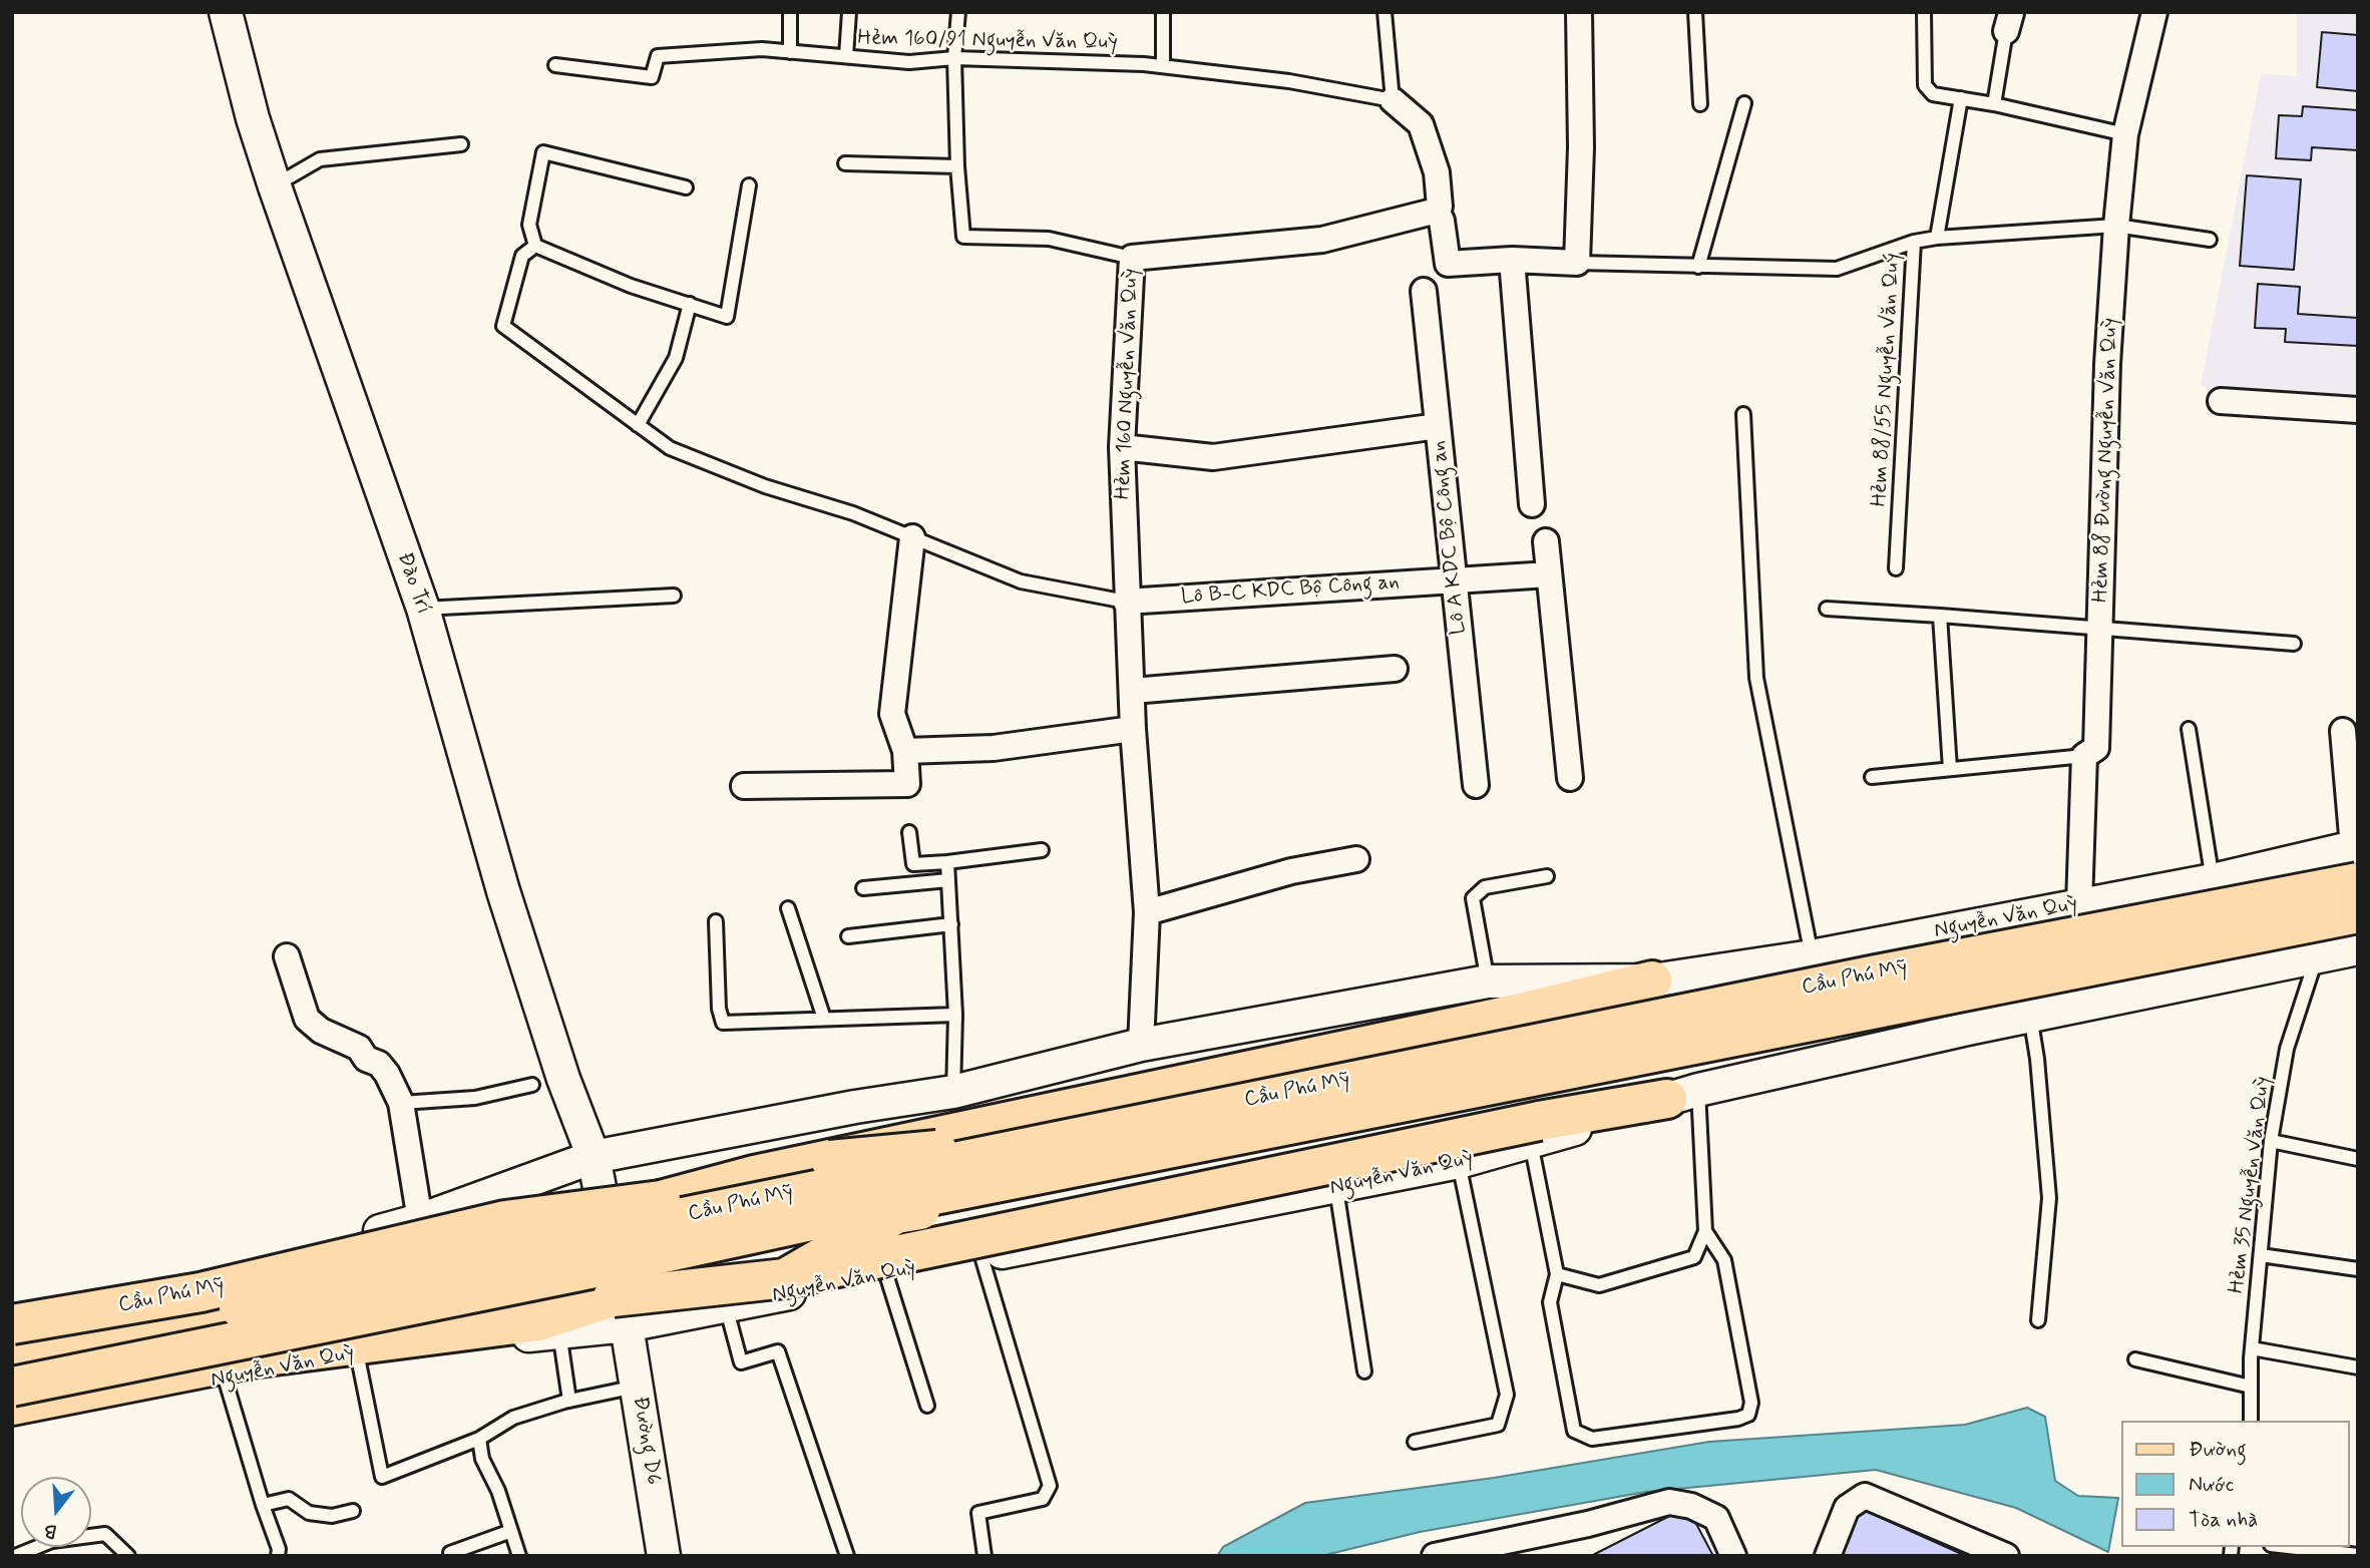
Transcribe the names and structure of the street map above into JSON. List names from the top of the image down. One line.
{"streets":{"main road":["Nguyễn Văn Quỳ","Cầu Phú Mỹ"],"street":["Hẻm 160 Nguyễn Văn Quỳ","Hẻm 88 Đường Nguyễn Văn Quỳ","Lô A KDC Bộ Công an","Đào Trí","Lô B-C KDC Bộ Công an","Đường D6"],"lane":["Hẻm 160/91 Nguyễn Văn Quỳ","Hẻm 88/55 Nguyễn Văn Quý","Hẻm 35 Nguyễn Văn Quỳ"]},"crossings":[["Hẻm 160 Nguyễn Văn Quỳ","Lô B-C KDC Bộ Công an"],["Hẻm 160 Nguyễn Văn Quỳ","Nguyễn Văn Quỳ"],["Hẻm 88 Đường Nguyễn Văn Quỳ","Nguyễn Văn Quỳ"],["Lô A KDC Bộ Công an","Lô B-C KDC Bộ Công an"],["Đào Trí","Nguyễn Văn Quỳ"],["Đào Trí","Cầu Phú Mỹ"],["Đào Trí","Đường D6"],["Nguyễn Văn Quỳ","Cầu Phú Mỹ"],["Nguyễn Văn Quỳ","Hẻm 35 Nguyễn Văn Quỳ"],["Nguyễn Văn Quỳ","Đường D6"],["Cầu Phú Mỹ","Đường D6"]],"legend":["Đường","Nước","Tòa nhà"],"north":"bottom"}
